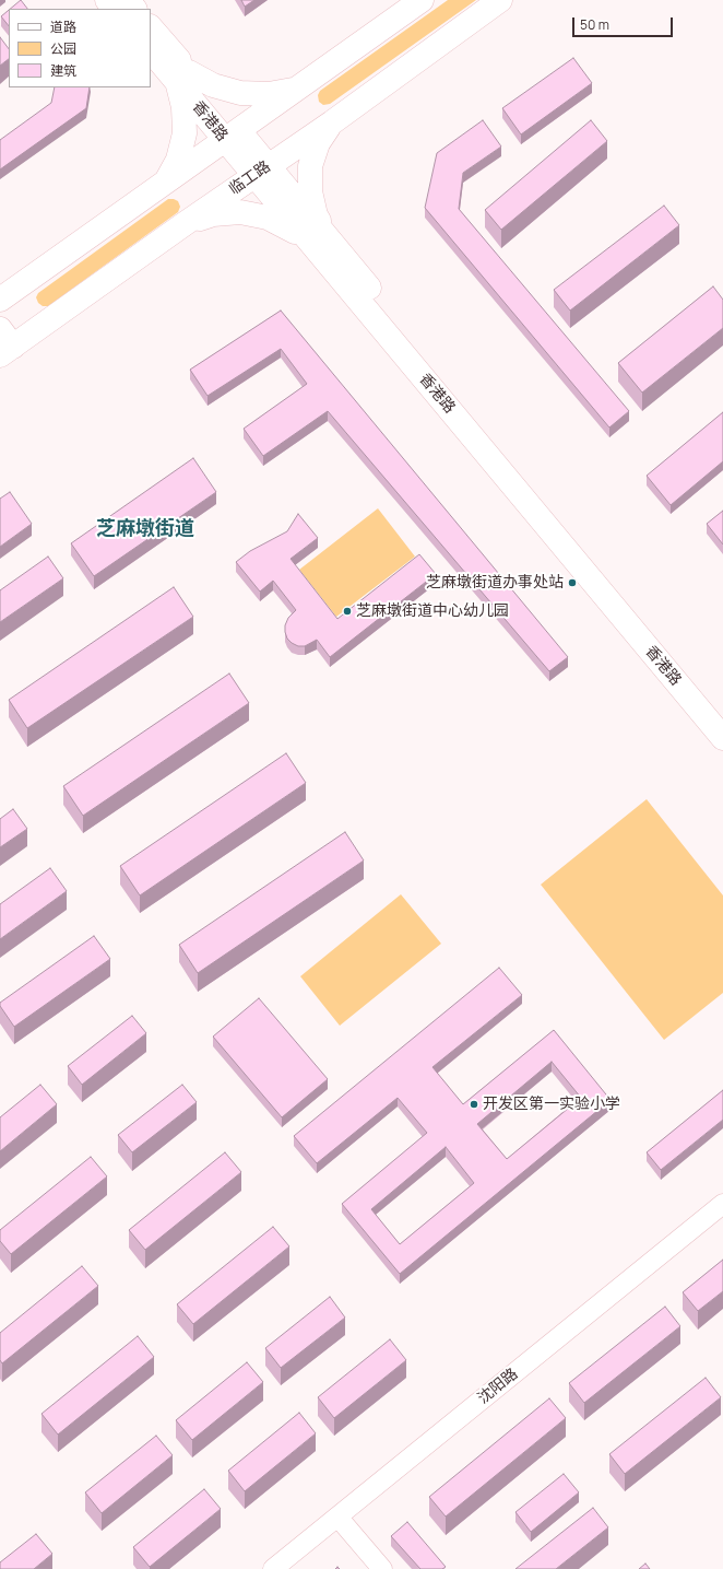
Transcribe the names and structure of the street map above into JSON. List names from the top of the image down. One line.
{"streets":{"main road":["香港路","临工路"],"street":["沈阳路"]},"crossings":[["香港路","临工路"]],"districts":["芝麻墩街道"],"places":["芝麻墩街道办事处站","芝麻墩街道中心幼儿园","开发区第一实验小学"],"legend":["道路","公园","建筑"],"scale_bar":"50 m"}
